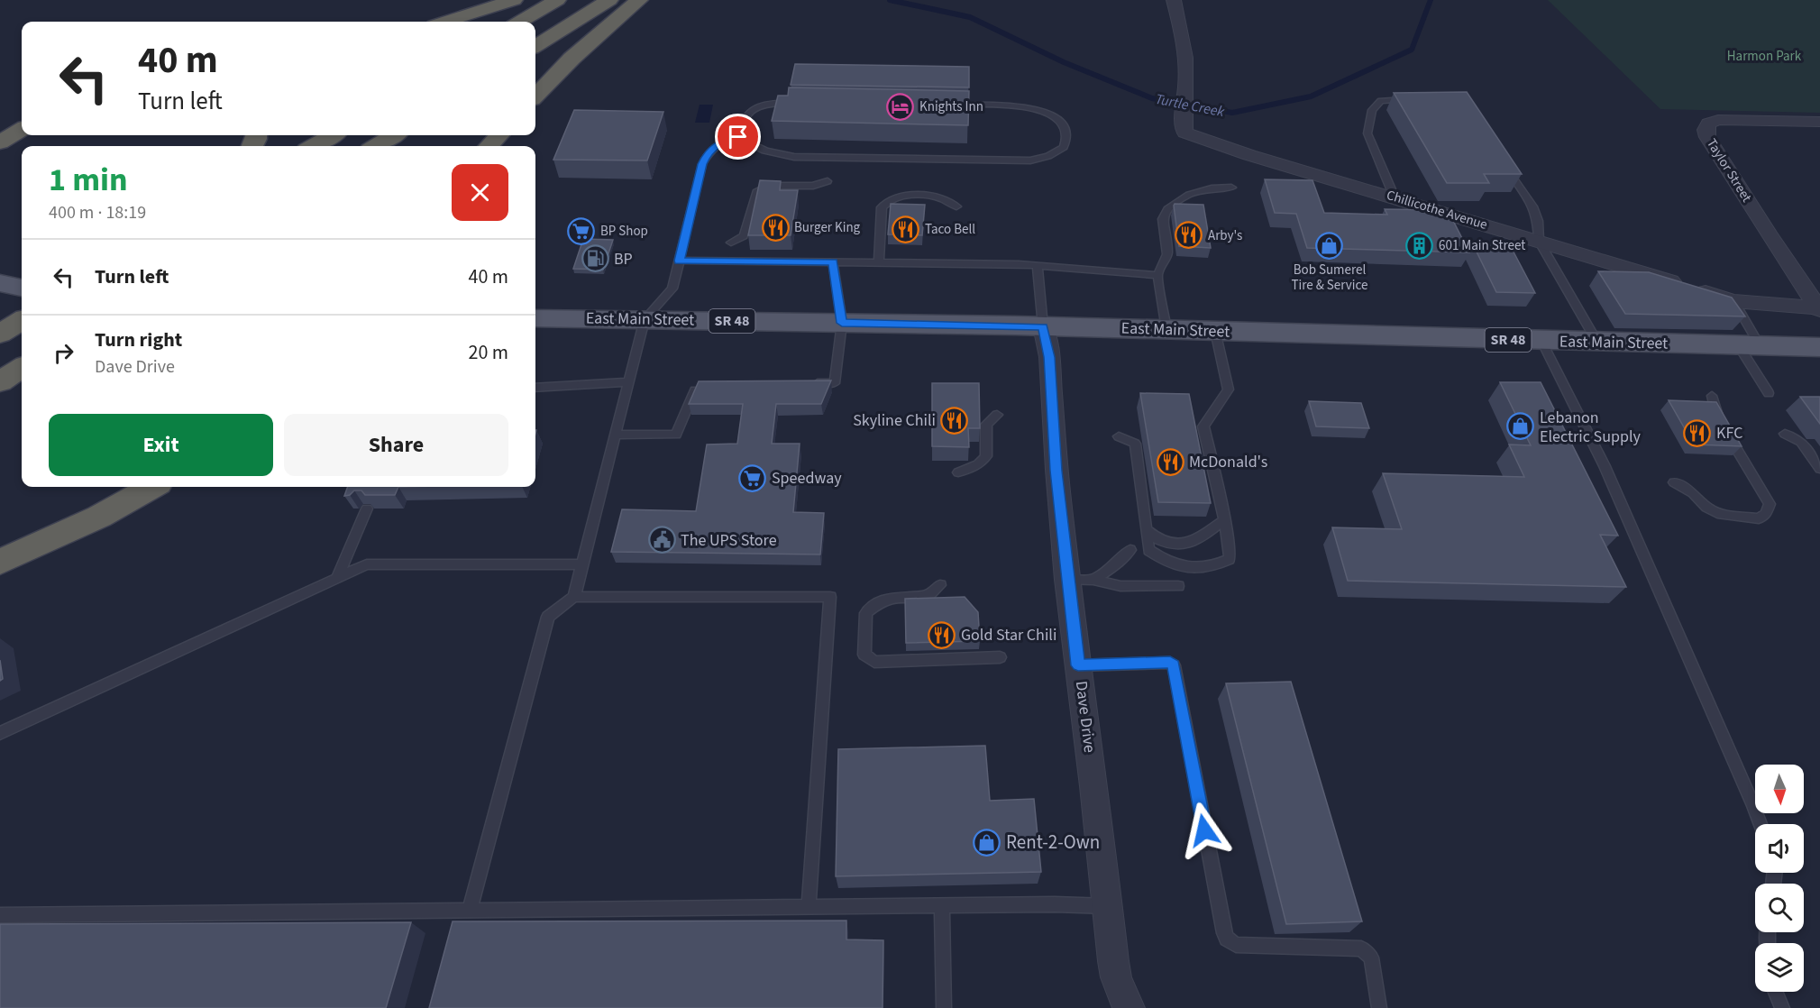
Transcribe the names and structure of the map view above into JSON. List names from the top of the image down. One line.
{"streets":{"main road":["East Main Street","SR 48"],"street":["Taylor Street","Chillicothe Avenue","Dave Drive"]},"crossings":[["Taylor Street","Chillicothe Avenue"],["East Main Street","Dave Drive"]],"water":["Turtle Creek"],"parks":["Harmon Park"],"places":{"hotel":["Knights Inn"],"restaurant":["Burger King","Taco Bell","Arby's","Skyline Chili","KFC","McDonald's","Gold Star Chili"],"supermarket":["BP Shop","Speedway"],"shop":["Bob Sumerel Tire & Service","Lebanon Electric Supply","Rent-2-Own"],"building":["601 Main Street"],"fuel station":["BP"],"public building":["The UPS Store"]},"north":"bottom","page":{"turn":["40 m","Turn left"],"heading":["1 min","400 m · 18:19"],"list":[{"name":"Turn left","value":"40 m"},{"name":"Turn right","note":"Dave Drive","value":"20 m"}],"buttons":["Exit","Share"]}}
